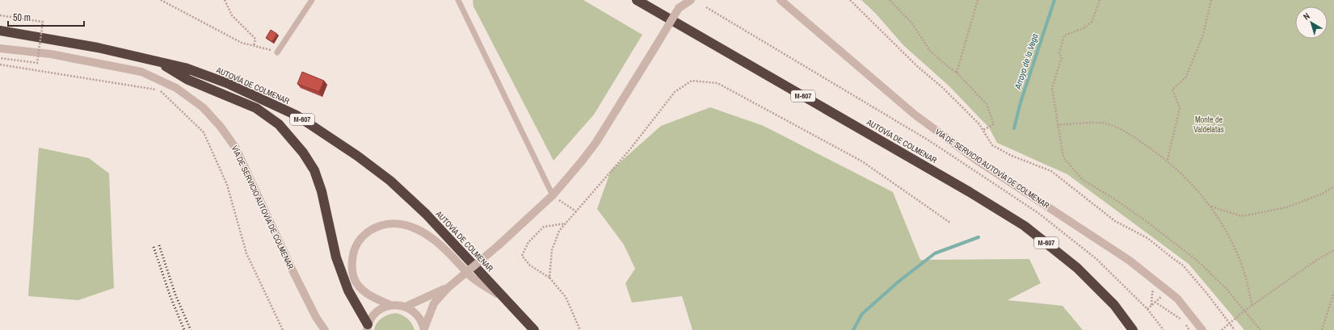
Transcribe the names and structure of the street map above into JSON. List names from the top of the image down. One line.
{"streets":{"highway":["AUTOVÍA DE COLMENAR","M-607"],"street":["VÍA DE SERVICIO AUTOVÍA DE COLMENAR"]},"water":["Arroyo de la Vega"],"parks":["Monte de Valdelatas"],"scale_bar":"50 m","north":"top left"}
